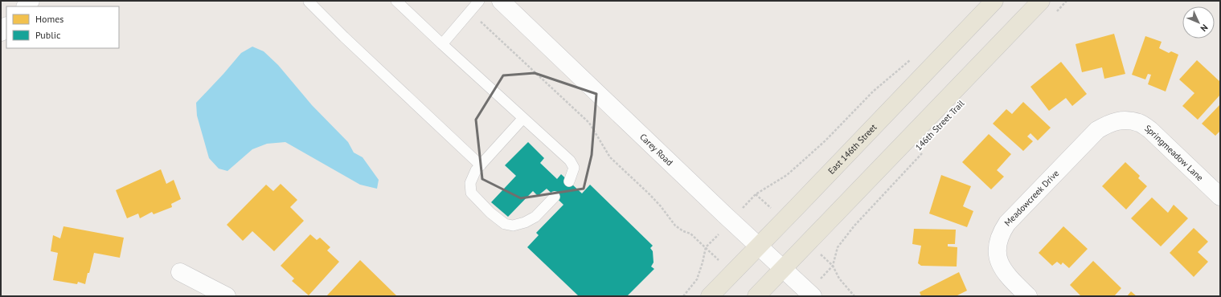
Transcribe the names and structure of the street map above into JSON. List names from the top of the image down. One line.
{"streets":{"main road":["East 146th Street"],"street":["Carey Road","Springmeadow Lane","Meadowcreek Drive"],"path":["146th Street Trail"]},"crossings":[["Carey Road","East 146th Street"],["Springmeadow Lane","Meadowcreek Drive"]],"legend":["Homes","Public"],"north":"bottom right"}
